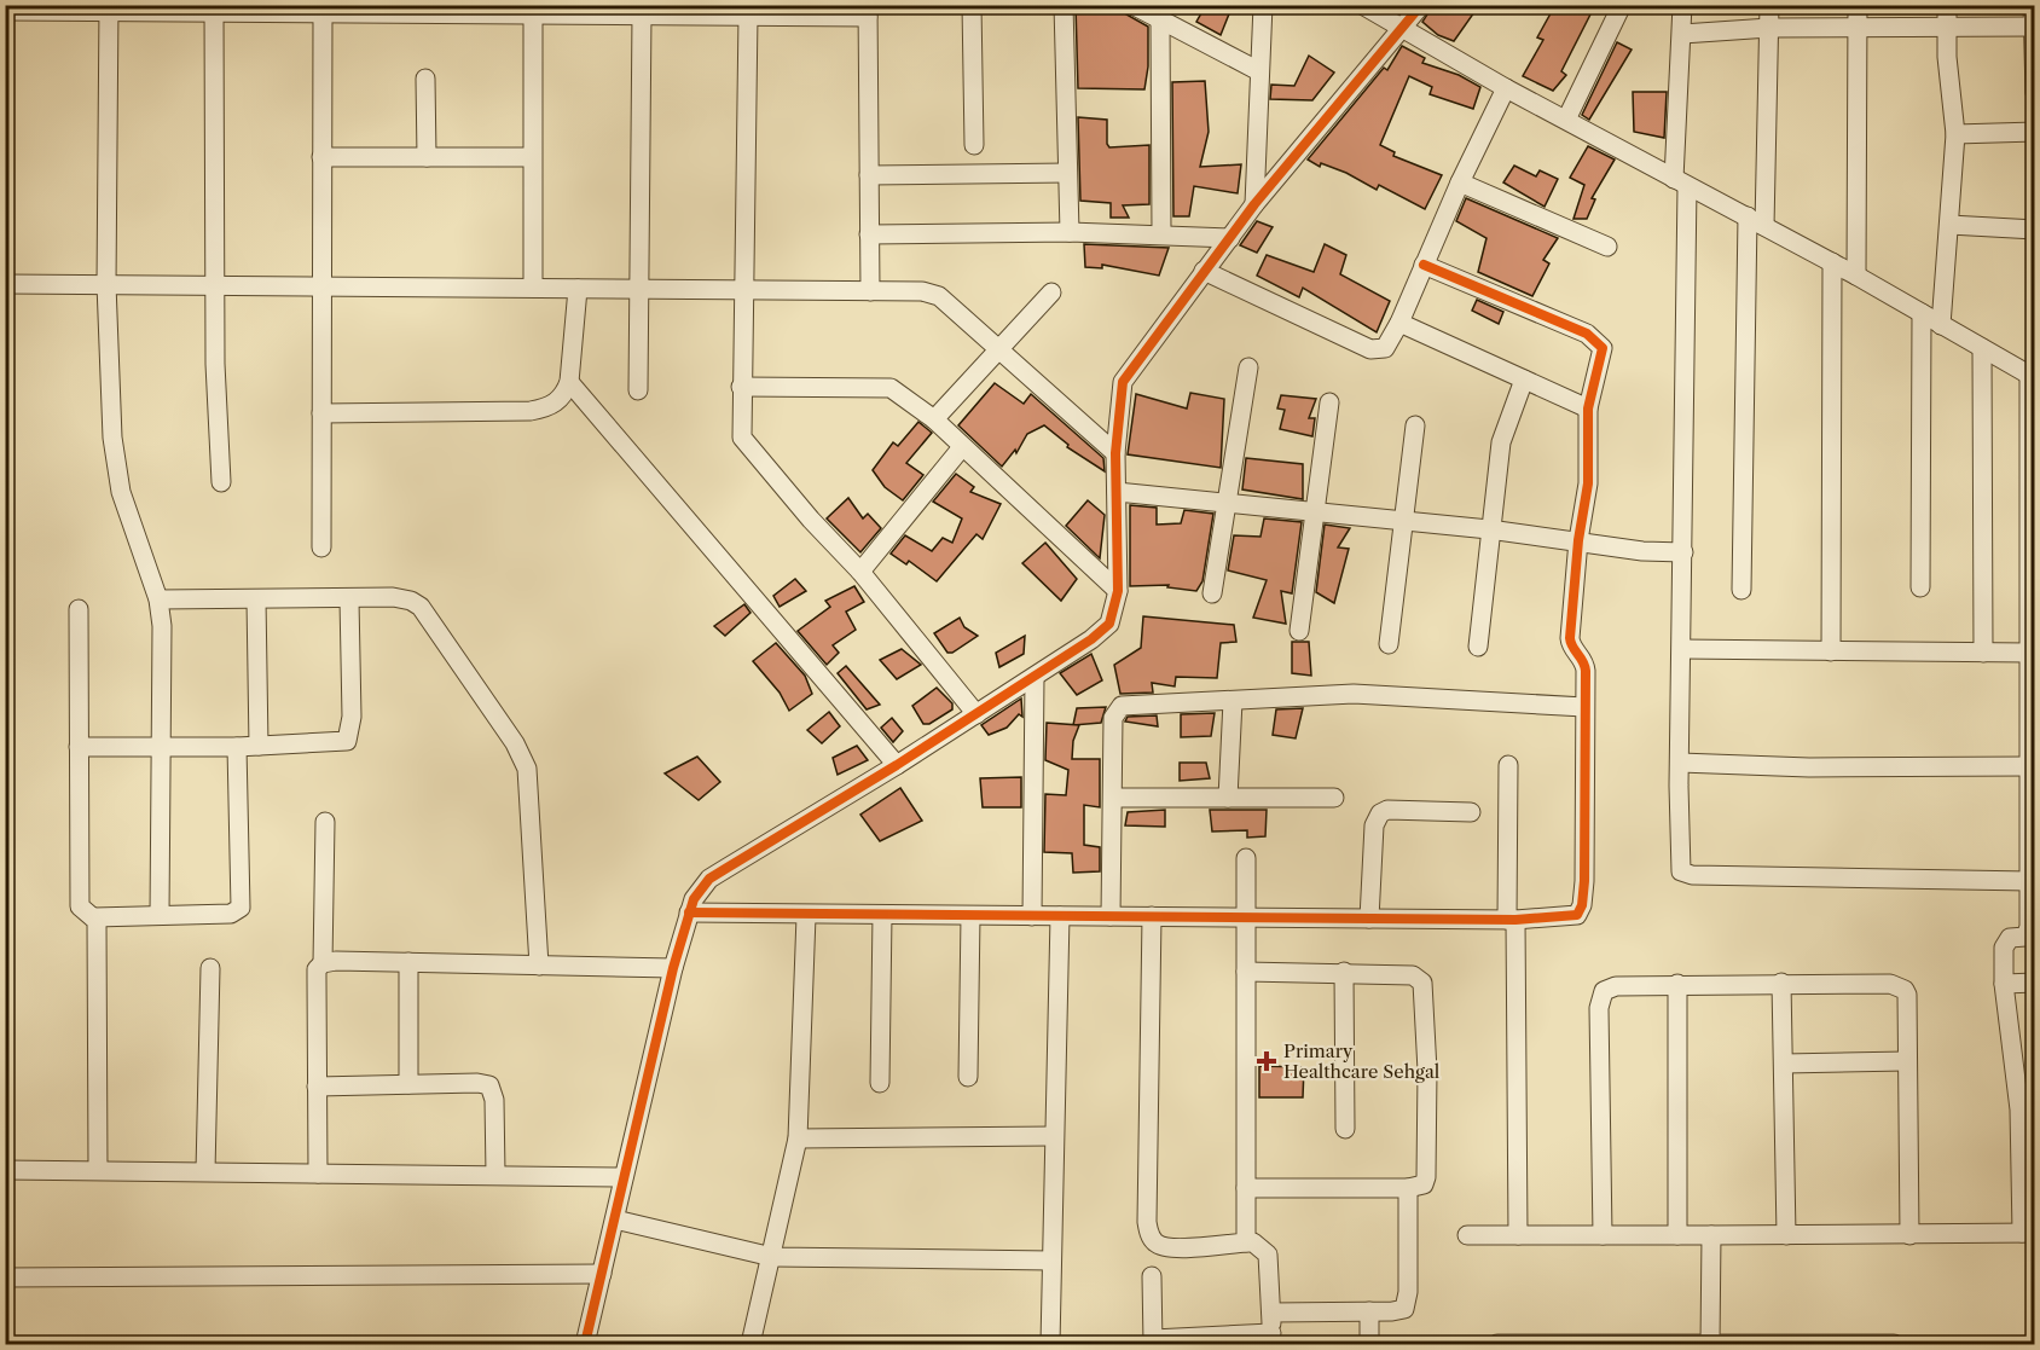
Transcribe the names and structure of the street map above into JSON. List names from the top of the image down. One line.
{"places":{"health":["Primary Healthcare Sehgal"]}}
